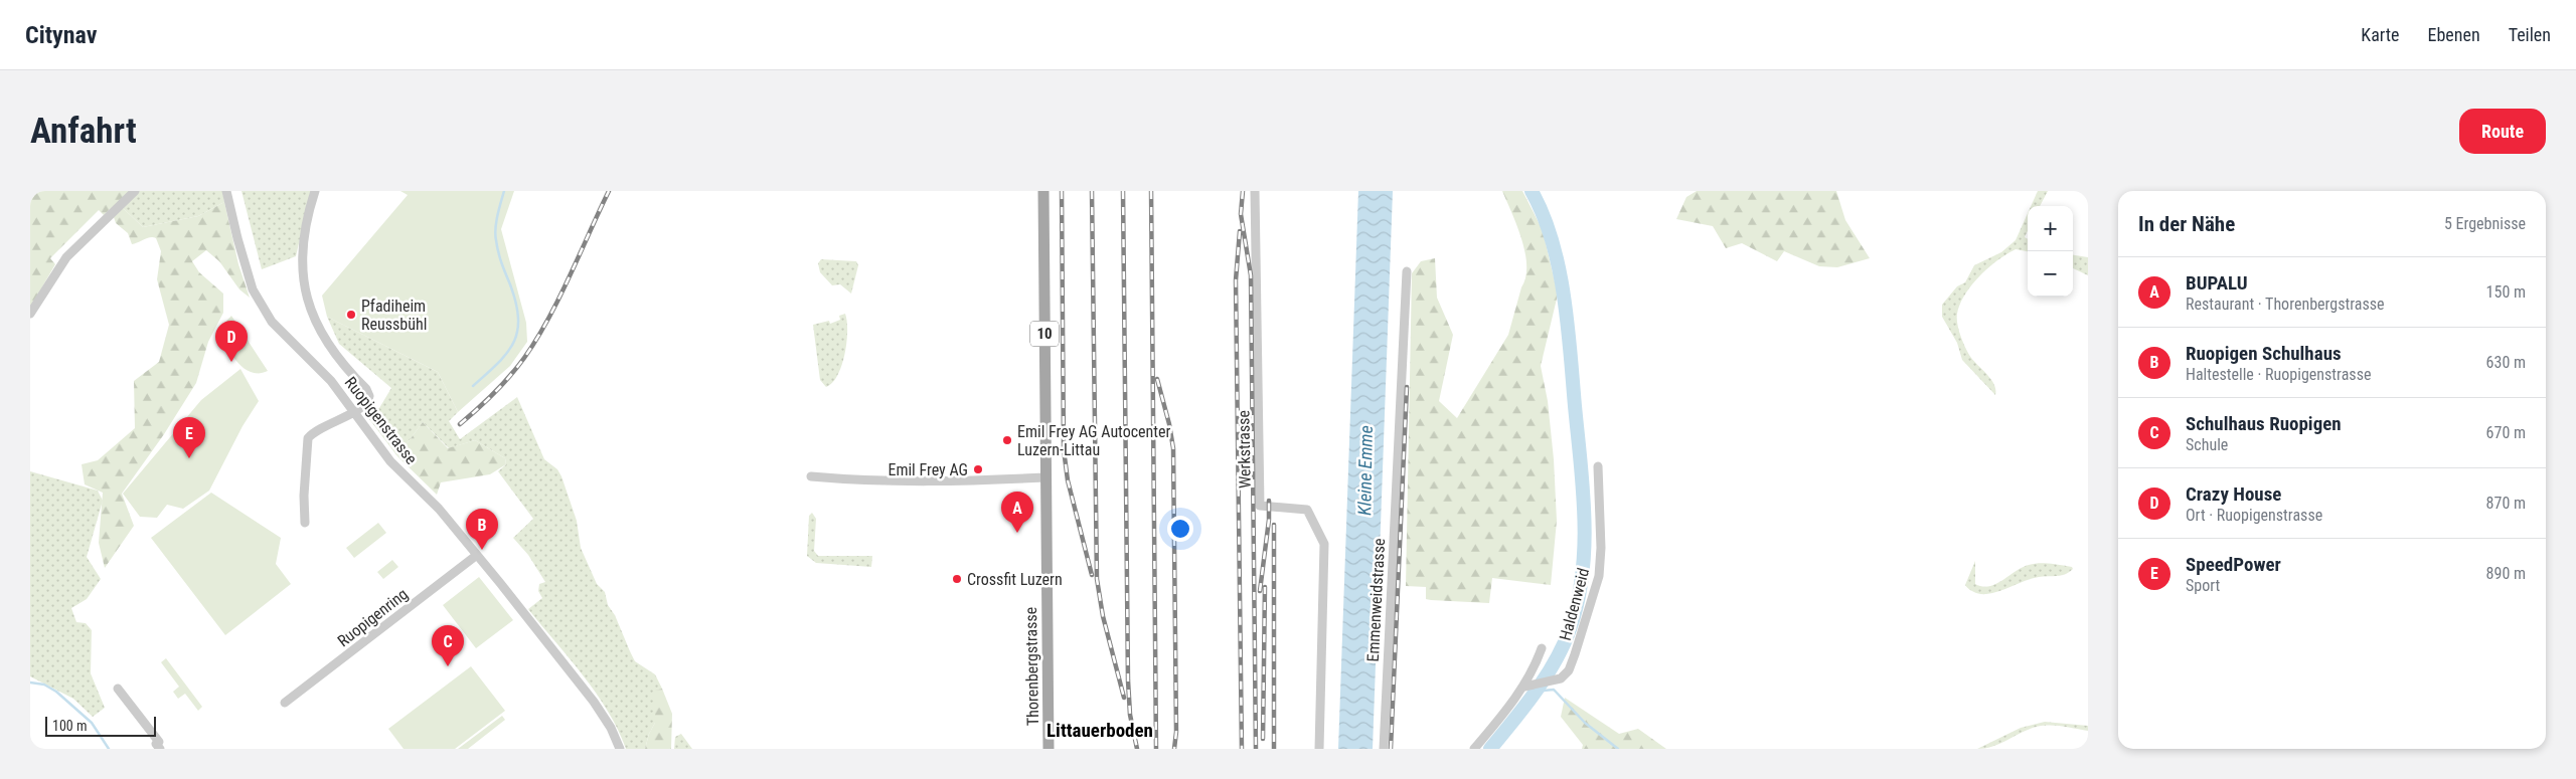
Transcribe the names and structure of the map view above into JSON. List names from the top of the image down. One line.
{"streets":{"main road":["10","Thorenbergstrasse"],"street":["Ruopigenstrasse","Werkstrasse","Emmenweidstrasse","Haldenweid","Ruopigenring"]},"crossings":[["Ruopigenstrasse","Ruopigenring"]],"districts":["Littauerboden"],"water":["Kleine Emme"],"places":["Pfadiheim Reussbühl","Emil Frey AG Autocenter Luzern-Littau","Emil Frey AG","Crossfit Luzern"],"scale_bar":"100 m","page":{"header":"Citynav","nav":["Karte","Ebenen","Teilen"],"buttons":"Route","title":"Anfahrt","heading":["In der Nähe","5 Ergebnisse"],"map_buttons":["+","−"],"list":[{"mark":"A","name":"BUPALU","note":"Restaurant · Thorenbergstrasse","value":"150 m"},{"mark":"B","name":"Ruopigen Schulhaus","note":"Haltestelle · Ruopigenstrasse","value":"630 m"},{"mark":"C","name":"Schulhaus Ruopigen","note":"Schule","value":"670 m"},{"mark":"D","name":"Crazy House","note":"Ort · Ruopigenstrasse","value":"870 m"},{"mark":"E","name":"SpeedPower","note":"Sport","value":"890 m"}],"pins":["D","E","A","B","C"],"scale":"100 m"}}
